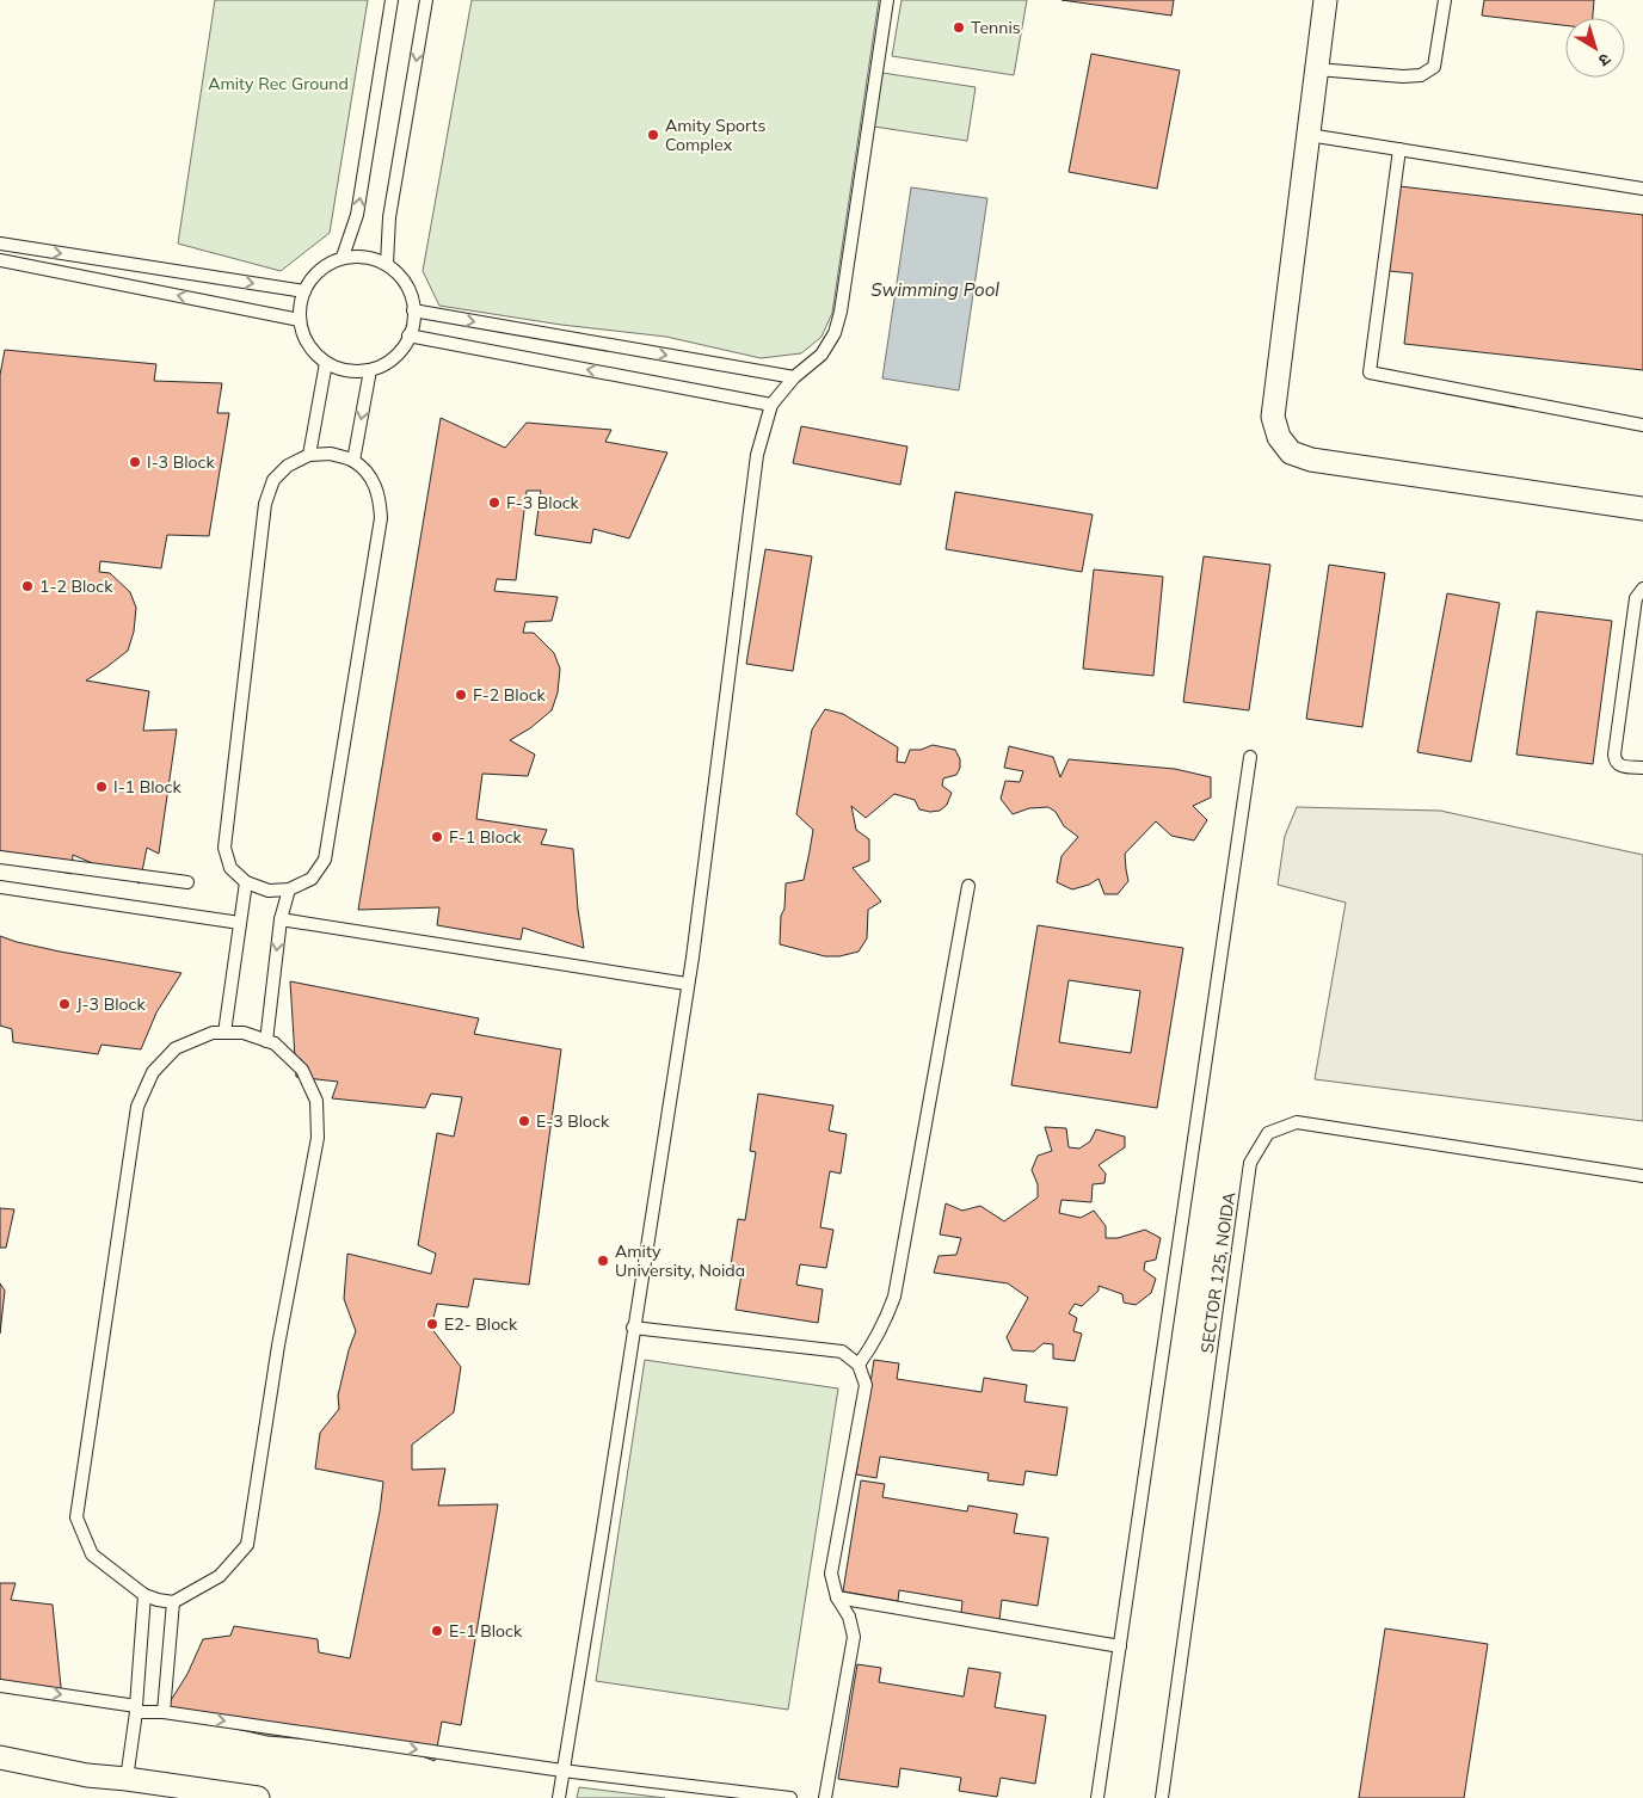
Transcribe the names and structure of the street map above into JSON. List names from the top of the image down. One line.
{"streets":{"lane":["SECTOR 125, NOIDA"]},"water":["Swimming Pool"],"parks":["Amity Rec Ground"],"places":["Tennis","Amity Sports Complex","I-3 Block","F-3 Block","1-2 Block","F-2 Block","I-1 Block","F-1 Block","J-3 Block","E-3 Block","Amity University, Noida","E2- Block","E-1 Block"],"north":"bottom right"}
